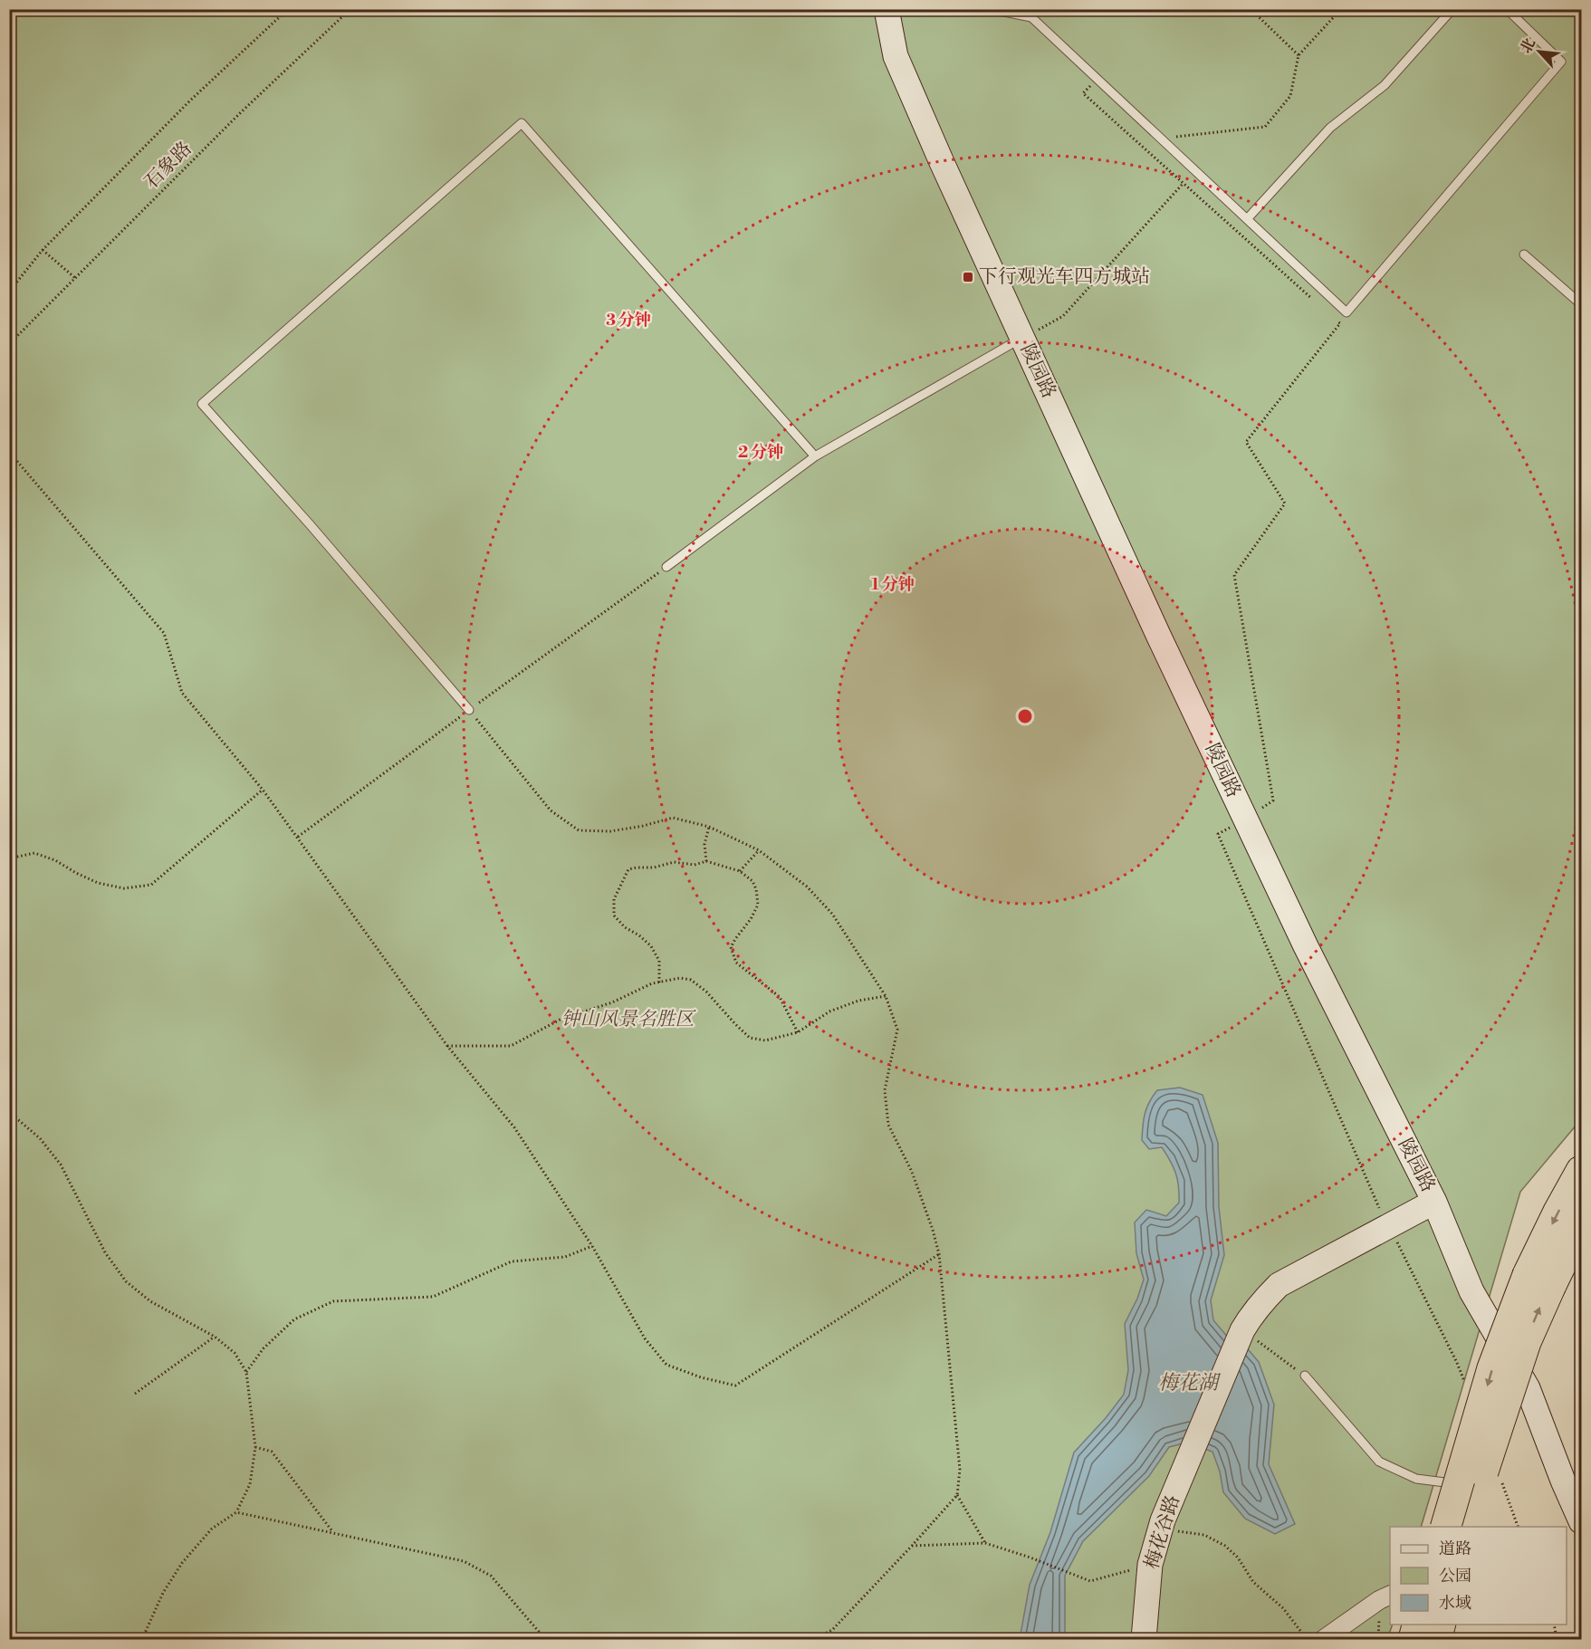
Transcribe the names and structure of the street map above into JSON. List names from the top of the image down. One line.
{"streets":{"street":["陵园路","梅花谷路"],"path":["石象路"]},"crossings":[["陵园路","梅花谷路"]],"water":["梅花湖"],"parks":["钟山风景名胜区"],"places":{"transit":["下行观光车四方城站"]},"legend":["道路","公园","水域"],"north":"top left","rings":["3 分钟","2 分钟","1 分钟"]}
